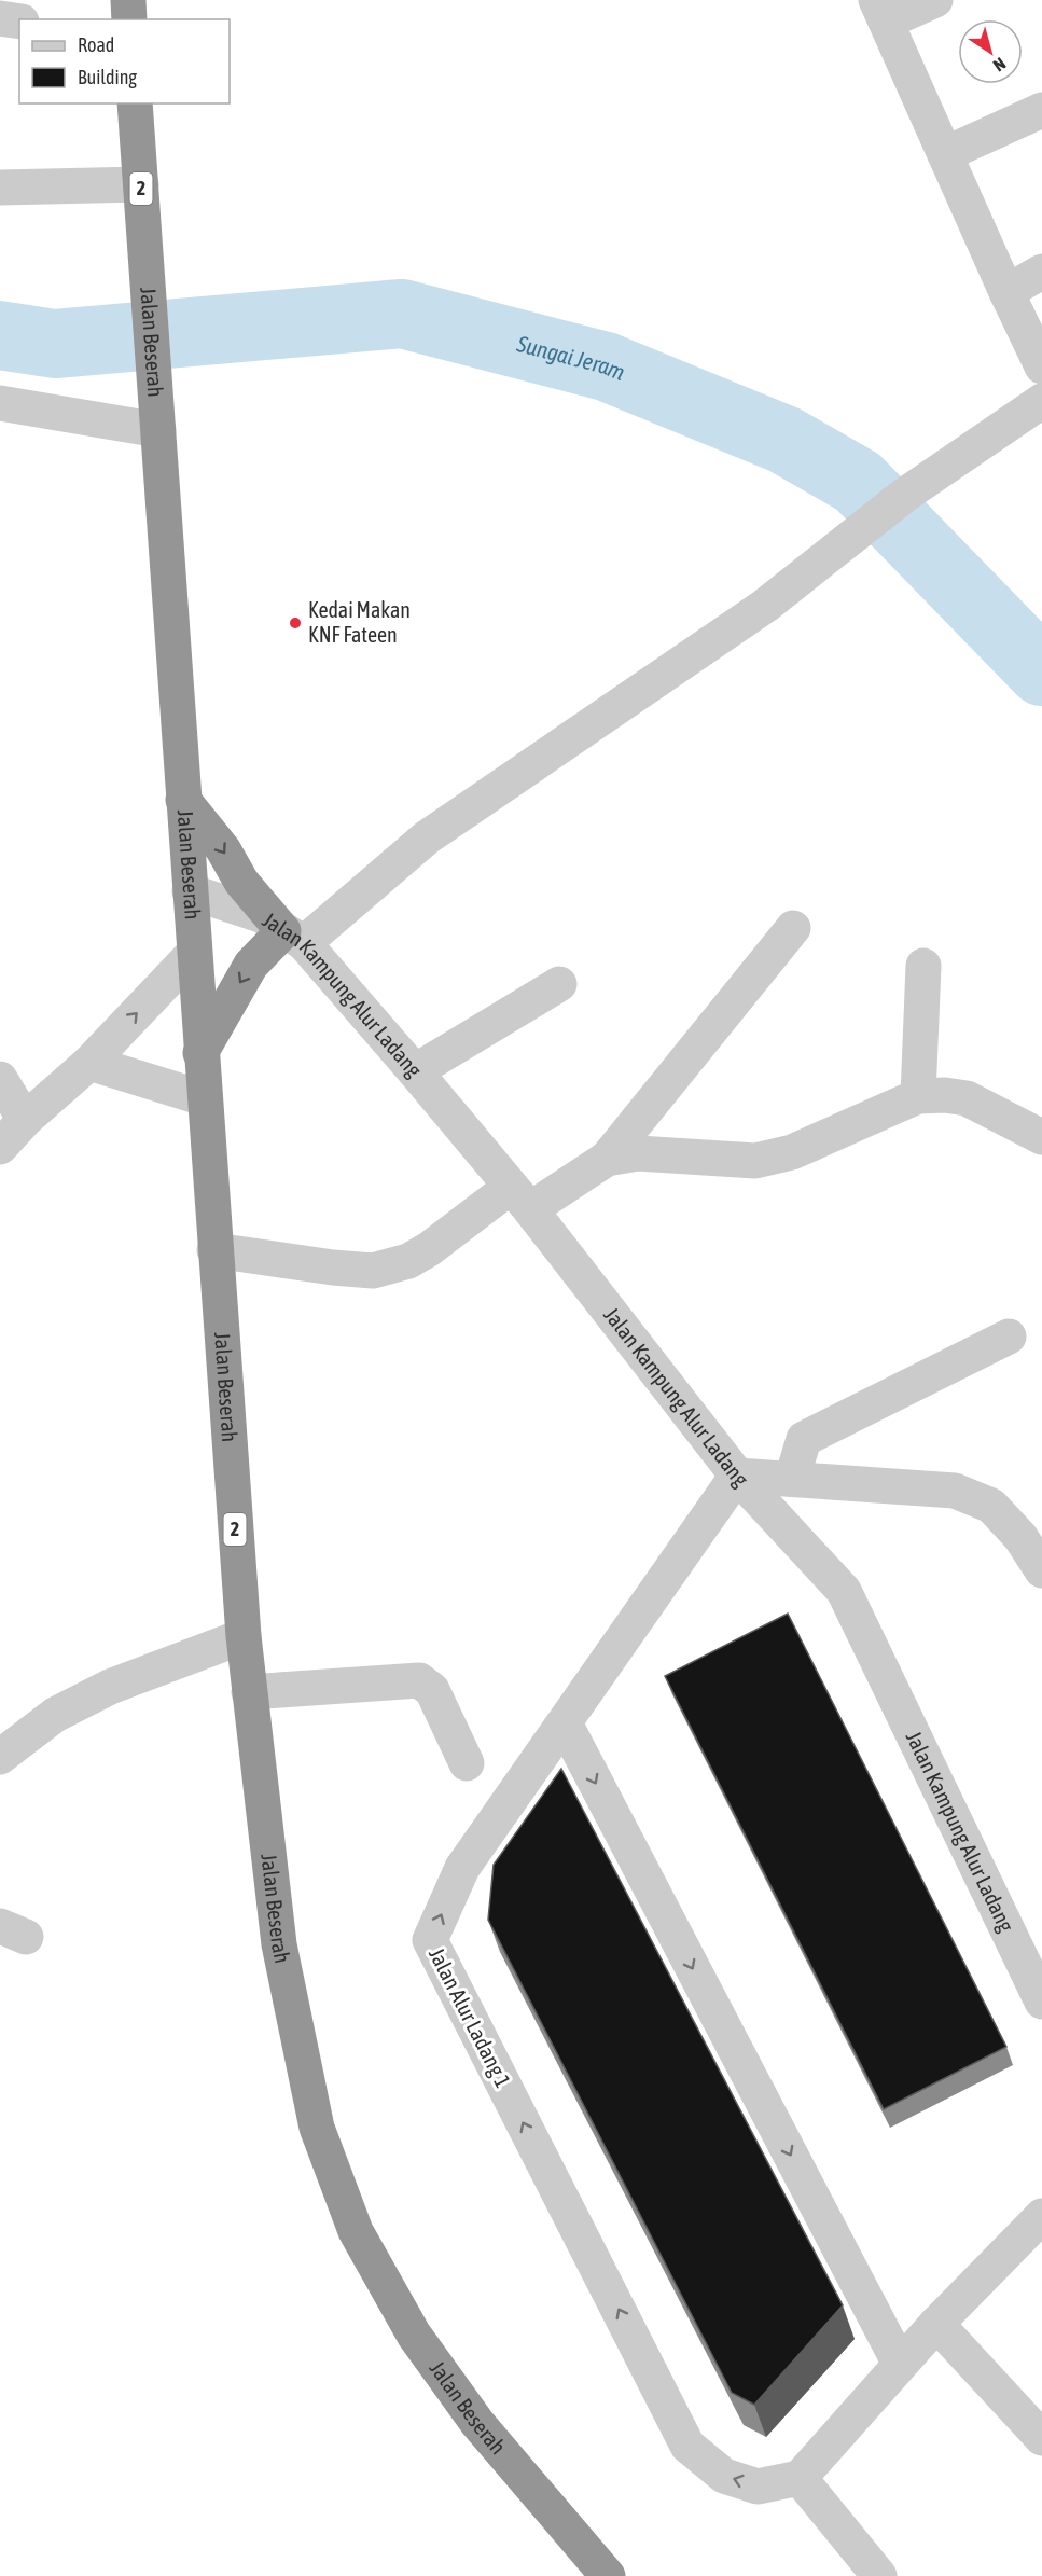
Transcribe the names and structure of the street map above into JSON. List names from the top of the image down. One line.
{"streets":{"highway":["2","Jalan Beserah"],"street":["Jalan Kampung Alur Ladang","Jalan Alur Ladang 1"]},"crossings":[["Jalan Beserah","Jalan Kampung Alur Ladang"],["Jalan Kampung Alur Ladang","Jalan Alur Ladang 1"]],"water":["Sungai Jeram"],"places":["Kedai Makan KNF Fateen"],"legend":["Road","Building"],"north":"bottom right"}
